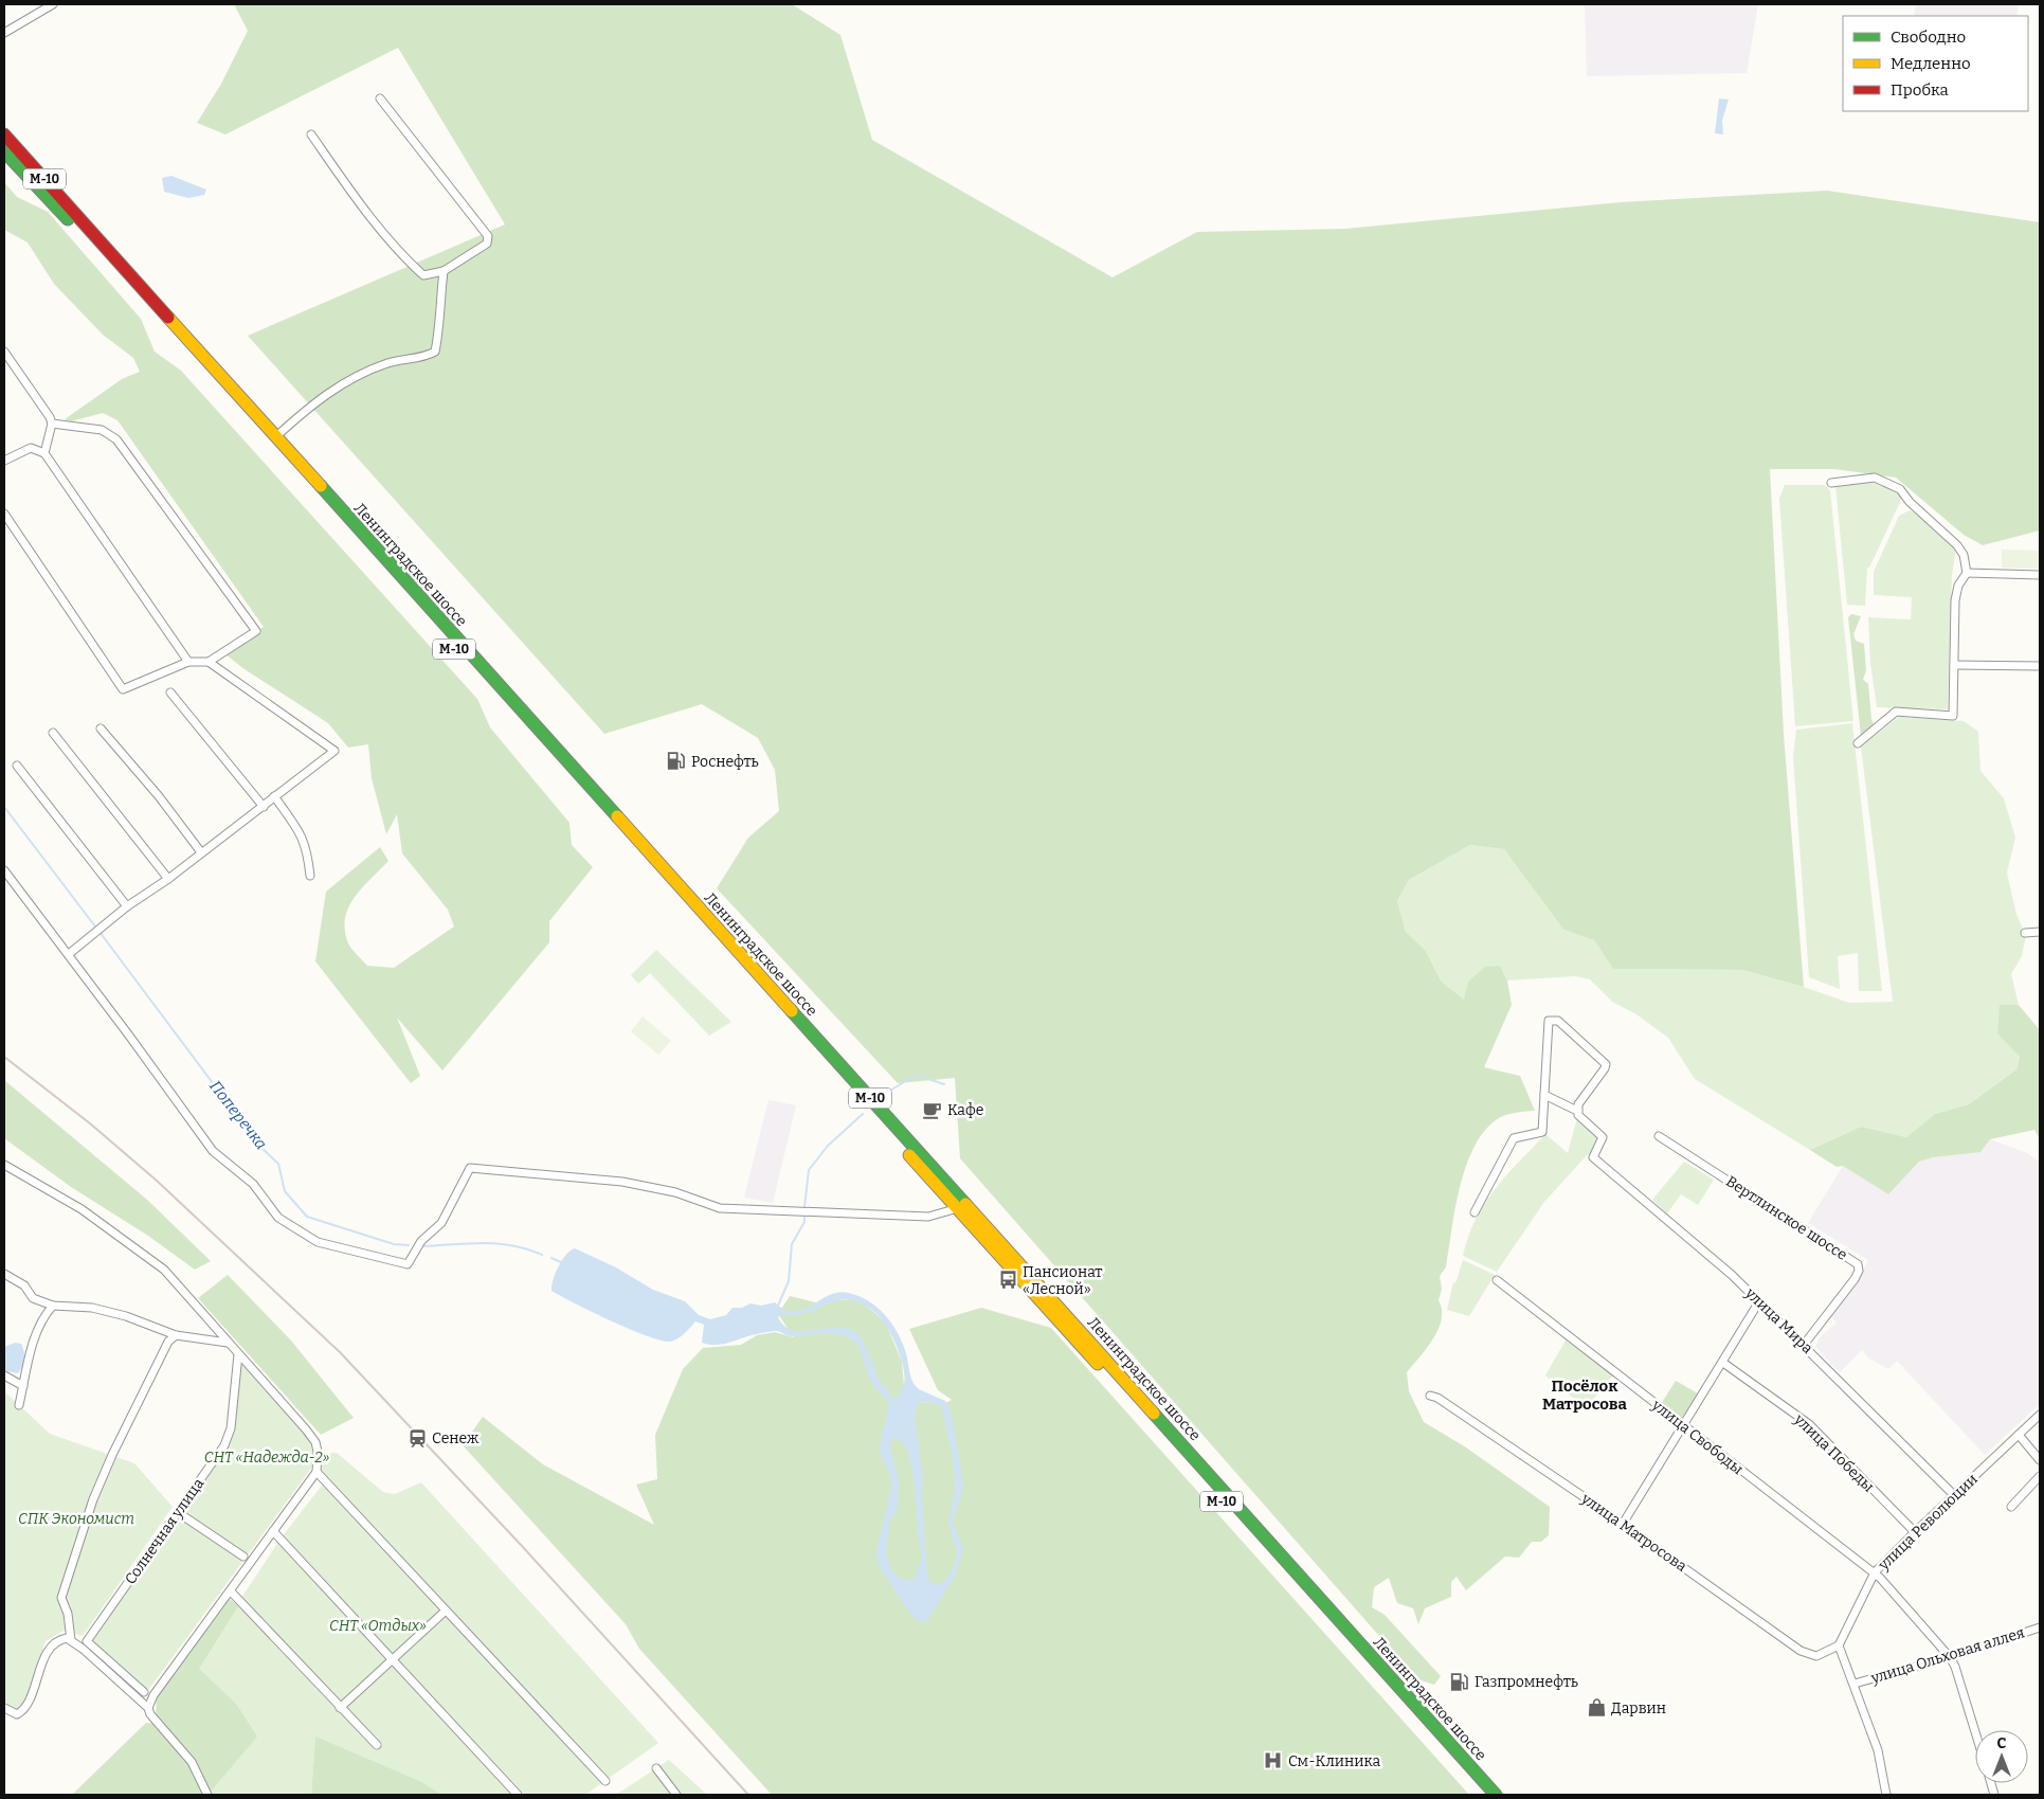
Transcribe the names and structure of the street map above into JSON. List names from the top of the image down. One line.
{"streets":{"highway":["М-10","Ленинградское шоссе"],"street":["Вертлинское шоссе","улица Мира","улица Свободы","улица Победы","улица Революции","Солнечная улица","улица Матросова","улица Ольховая аллея"]},"crossings":[["Вертлинское шоссе","улица Мира"],["улица Мира","улица Революции"],["улица Свободы","улица Революции"],["улица Свободы","улица Ольховая аллея"],["улица Победы","улица Революции"],["улица Революции","улица Матросова"]],"districts":["Посёлок Матросова"],"water":["Поперечка"],"parks":["СНТ «Надежда-2»","СПК Экономист","СНТ «Отдых»"],"places":{"fuel station":["Роснефть","Газпромнефть"],"cafe":["Кафе"],"bus stop":["Пансионат «Лесной»"],"station":["Сенеж"],"shop":["Дарвин"],"hospital":["См-Клиника"]},"legend":["Свободно","Медленно","Пробка"],"north":"top"}
